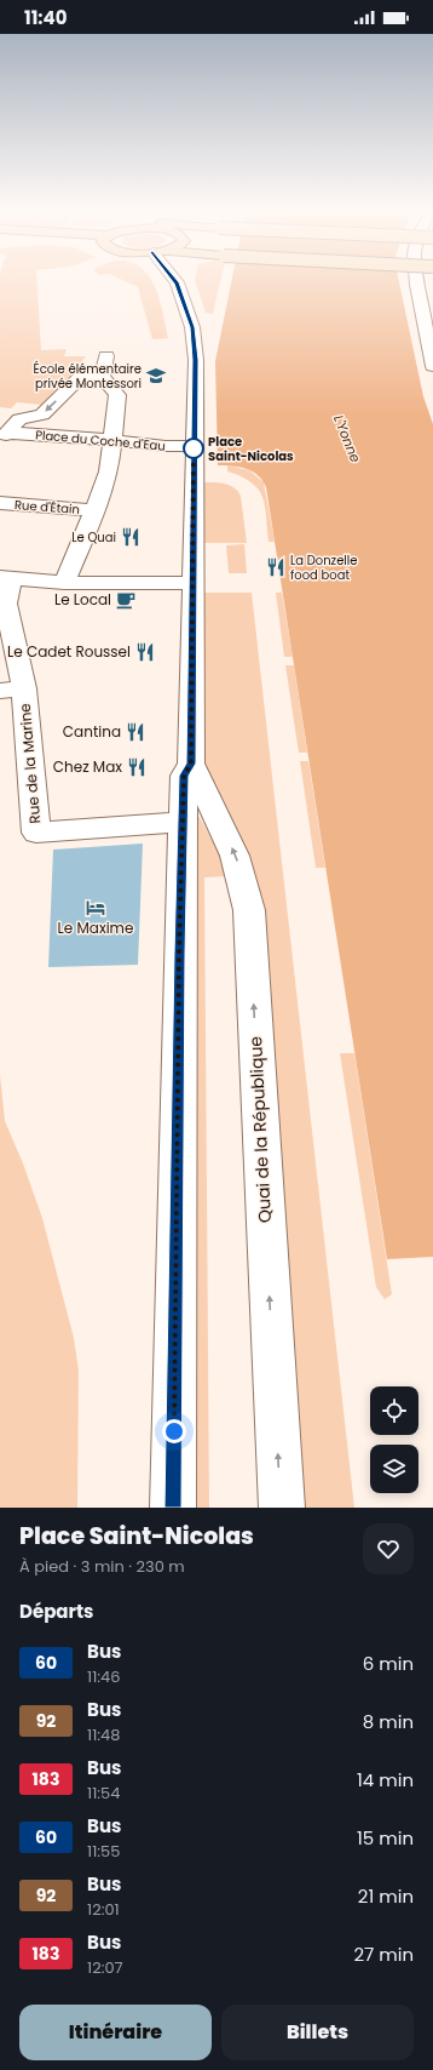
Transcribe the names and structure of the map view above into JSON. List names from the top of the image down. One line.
{"streets":{"street":["Place du Coche d'Eau","Rue d'Étain","Rue de la Marine","Quai de la République"]},"water":["L'Yonne"],"places":{"school or university":["École élémentaire privée Montessori"],"other":["Place Saint-Nicolas"],"restaurant":["Le Quai","La Donzelle food boat","Le Cadet Roussel","Cantina","Chez Max"],"cafe":["Le Local"],"hotel":["Le Maxime"]},"lines":["bus line 60"],"page":{"status":"11:40","heading":[["Place Saint-Nicolas","À pied · 3 min · 230 m"],"Départs"],"list":[{"mark":"60","name":"Bus","note":"11:46","value":"6 min"},{"mark":"92","name":"Bus","note":"11:48","value":"8 min"},{"mark":"183","name":"Bus","note":"11:54","value":"14 min"},{"mark":"60","name":"Bus","note":"11:55","value":"15 min"},{"mark":"92","name":"Bus","note":"12:01","value":"21 min"},{"mark":"183","name":"Bus","note":"12:07","value":"27 min"}],"buttons":["Itinéraire","Billets"]}}
